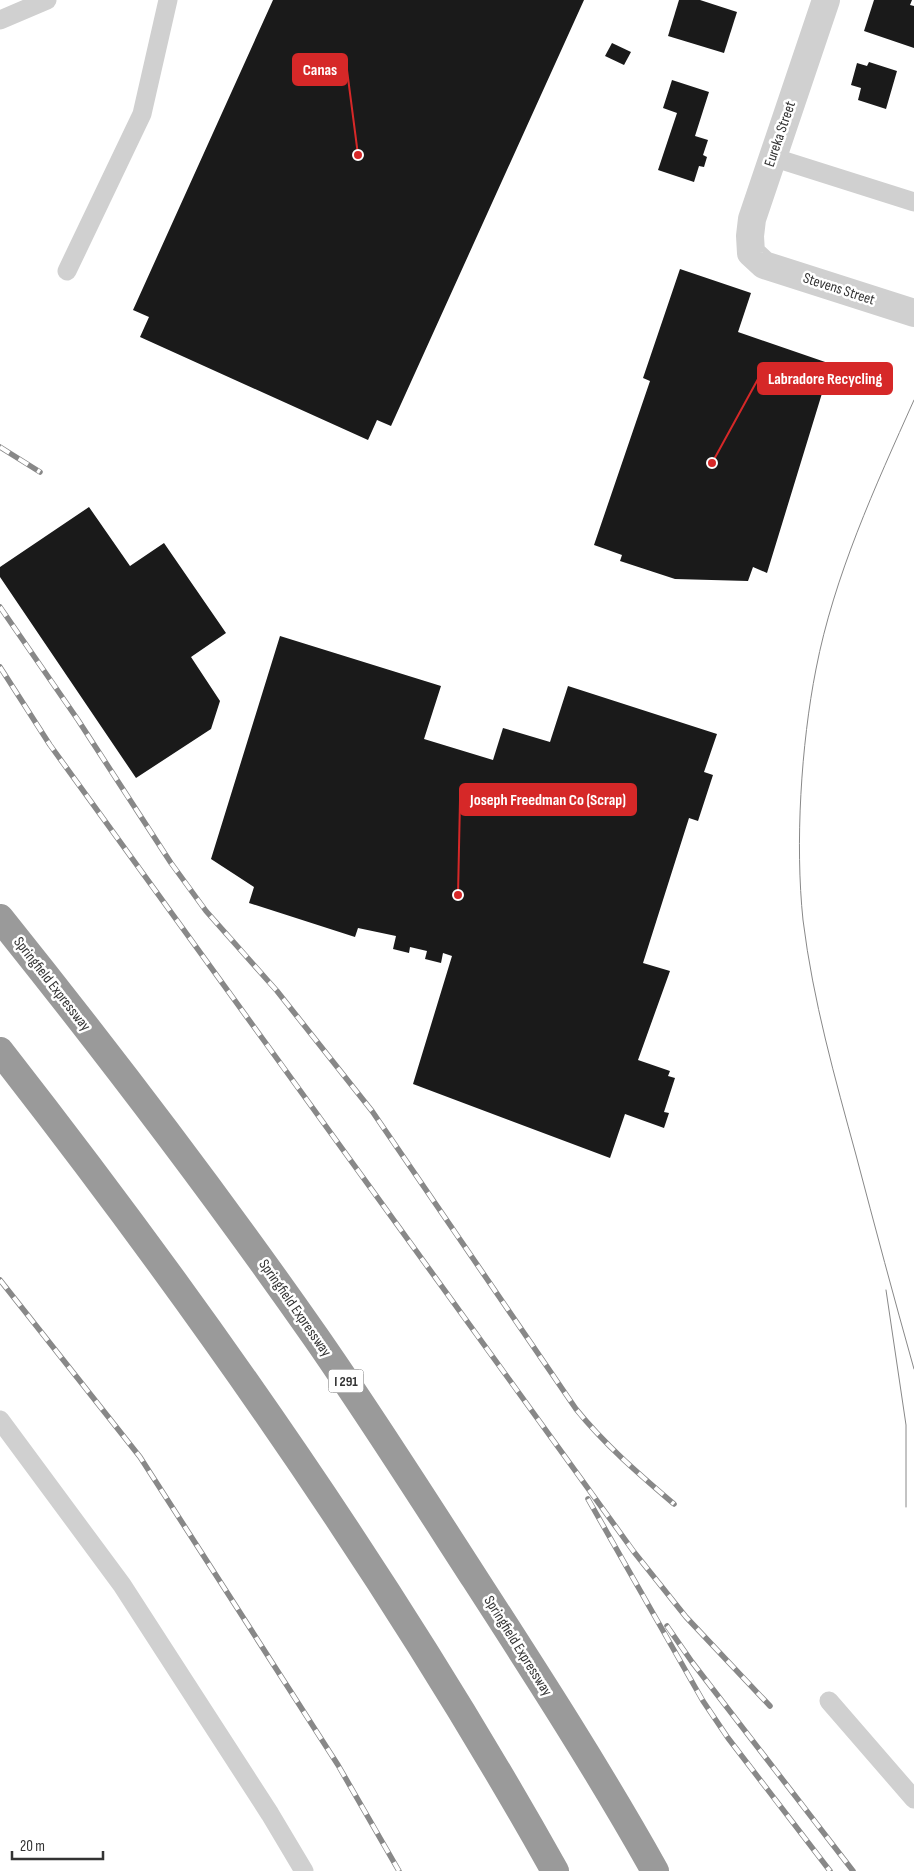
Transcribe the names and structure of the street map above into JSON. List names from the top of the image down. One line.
{"streets":{"highway":["Springfield Expressway","I 291"],"street":["Eureka Street","Stevens Street"]},"crossings":[["Eureka Street","Stevens Street"]],"places":["Canas","Labradore Recycling","Joseph Freedman Co (Scrap)"],"scale_bar":"20 m"}
